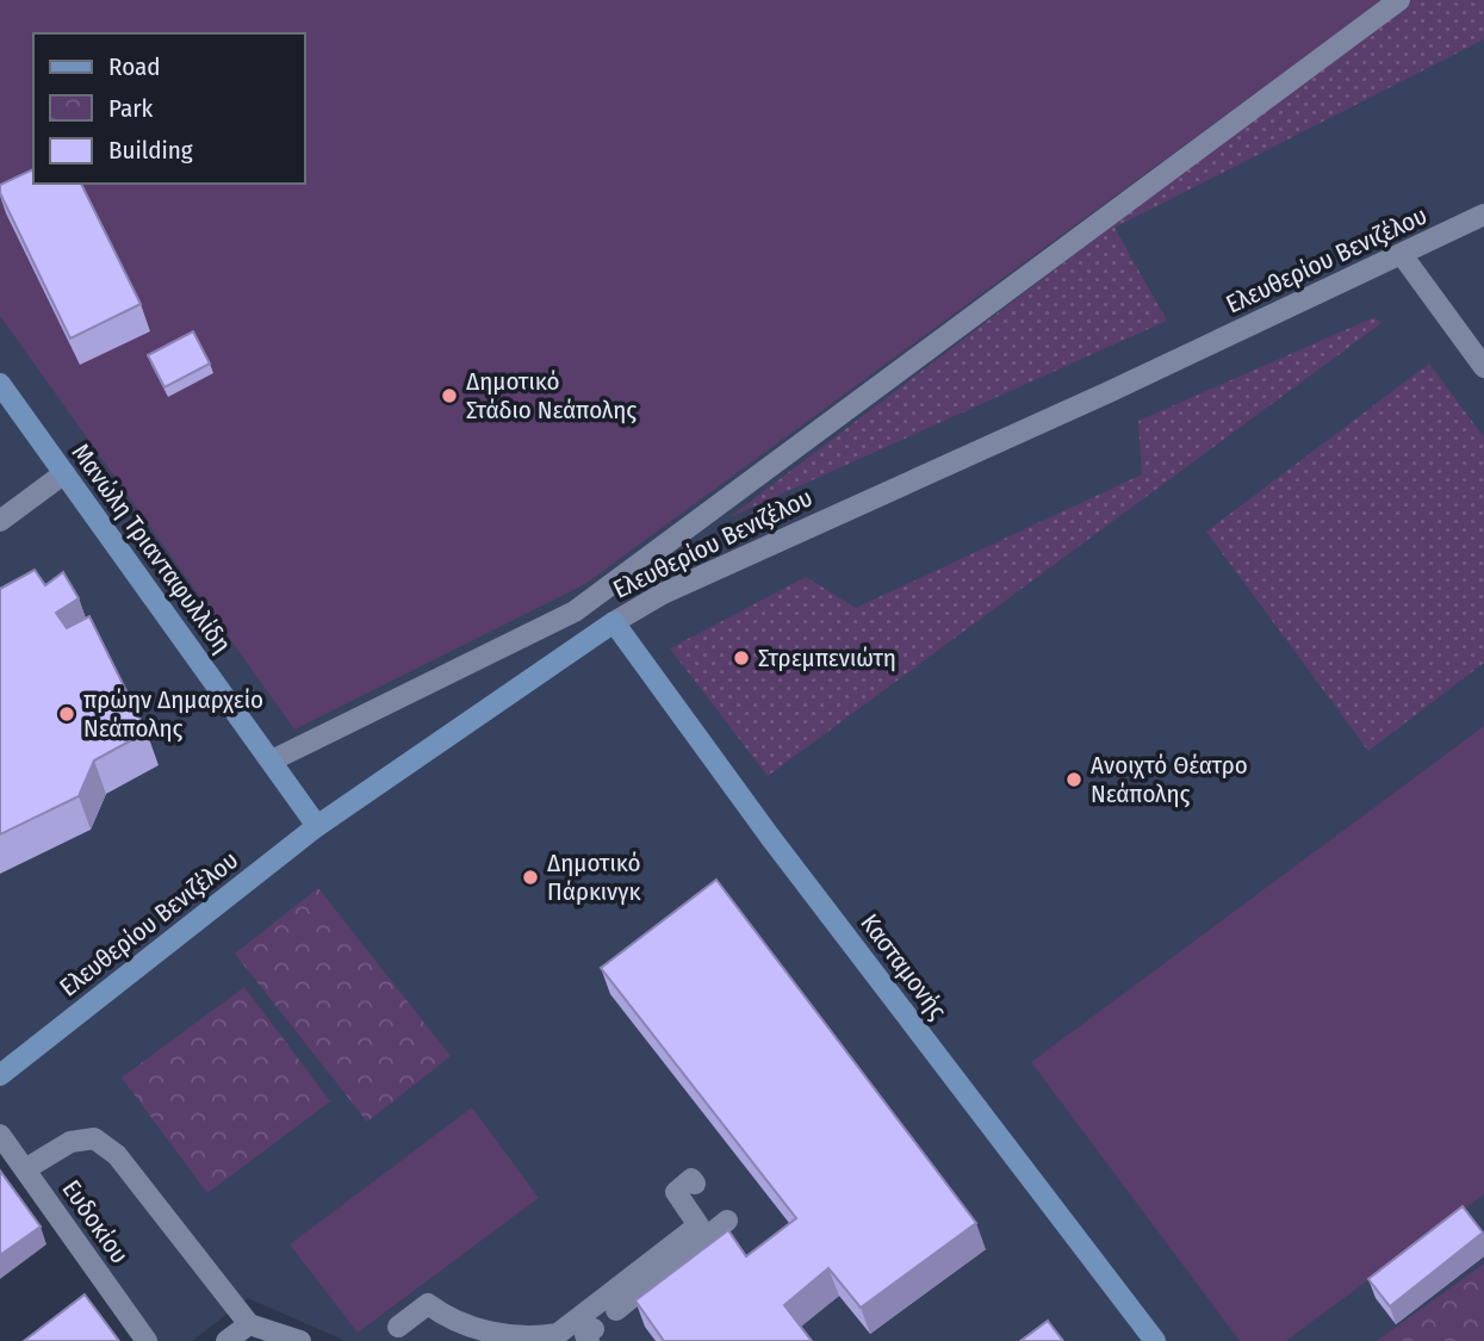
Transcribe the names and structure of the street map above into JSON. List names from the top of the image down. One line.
{"streets":{"street":["Ελευθερίου Βενιζέλου","Μανώλη Τριανταφυλλίδη","Κασταμονής","Ευδοκίου"]},"crossings":[["Ελευθερίου Βενιζέλου","Μανώλη Τριανταφυλλίδη"],["Ελευθερίου Βενιζέλου","Κασταμονής"]],"places":["Δημοτικό Στάδιο Νεάπολης","Στρεμπενιώτη","πρώην Δημαρχείο Νεάπολης","Ανοιχτό Θέατρο Νεάπολης","Δημοτικό Πάρκινγκ"],"legend":["Road","Park","Building"]}
